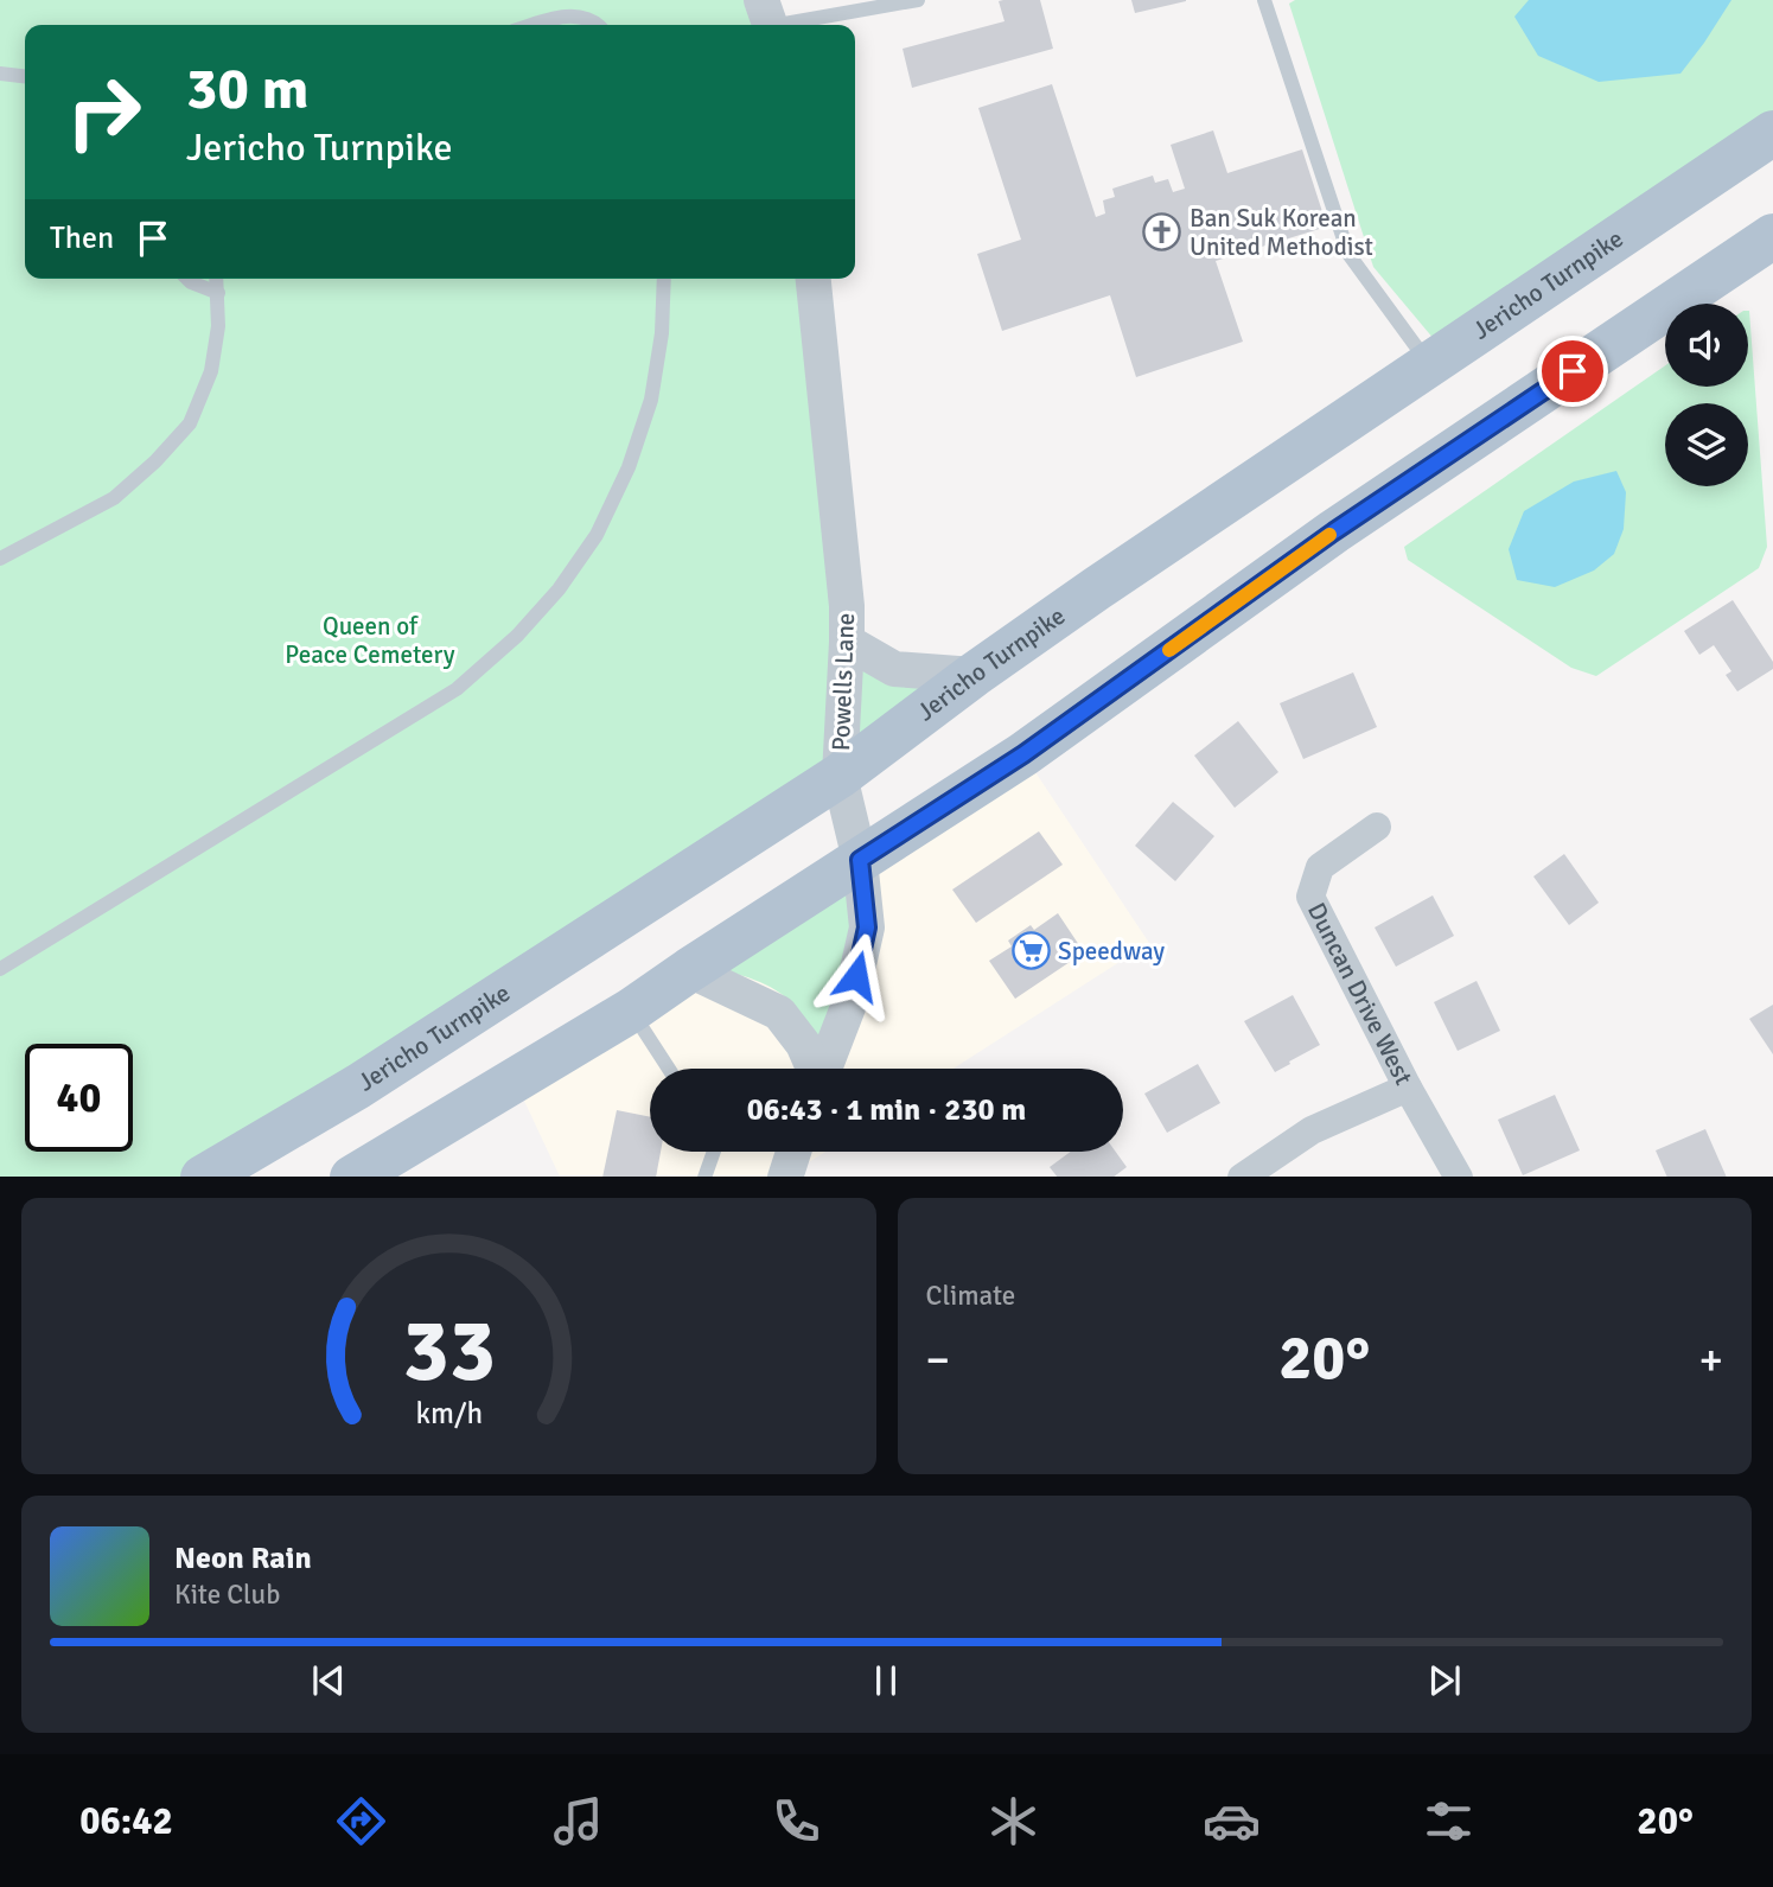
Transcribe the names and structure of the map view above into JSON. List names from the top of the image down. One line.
{"streets":{"main road":["Jericho Turnpike"],"street":["Powells Lane","Duncan Drive West"]},"crossings":[["Jericho Turnpike","Powells Lane"]],"parks":["Queen of Peace Cemetery"],"places":{"church":["Ban Suk Korean United Methodist"],"supermarket":["Speedway"]},"page":{"turn":["30 m","Jericho Turnpike"],"then":"Then","limit":"40","trip":"06:43 · 1 min · 230 m","tile":"Climate","heat":["−","20°","+"],"song":["Neon Rain","Kite Club"],"tabs":["06:42","20°"],"gauge":["33","km/h"]}}
